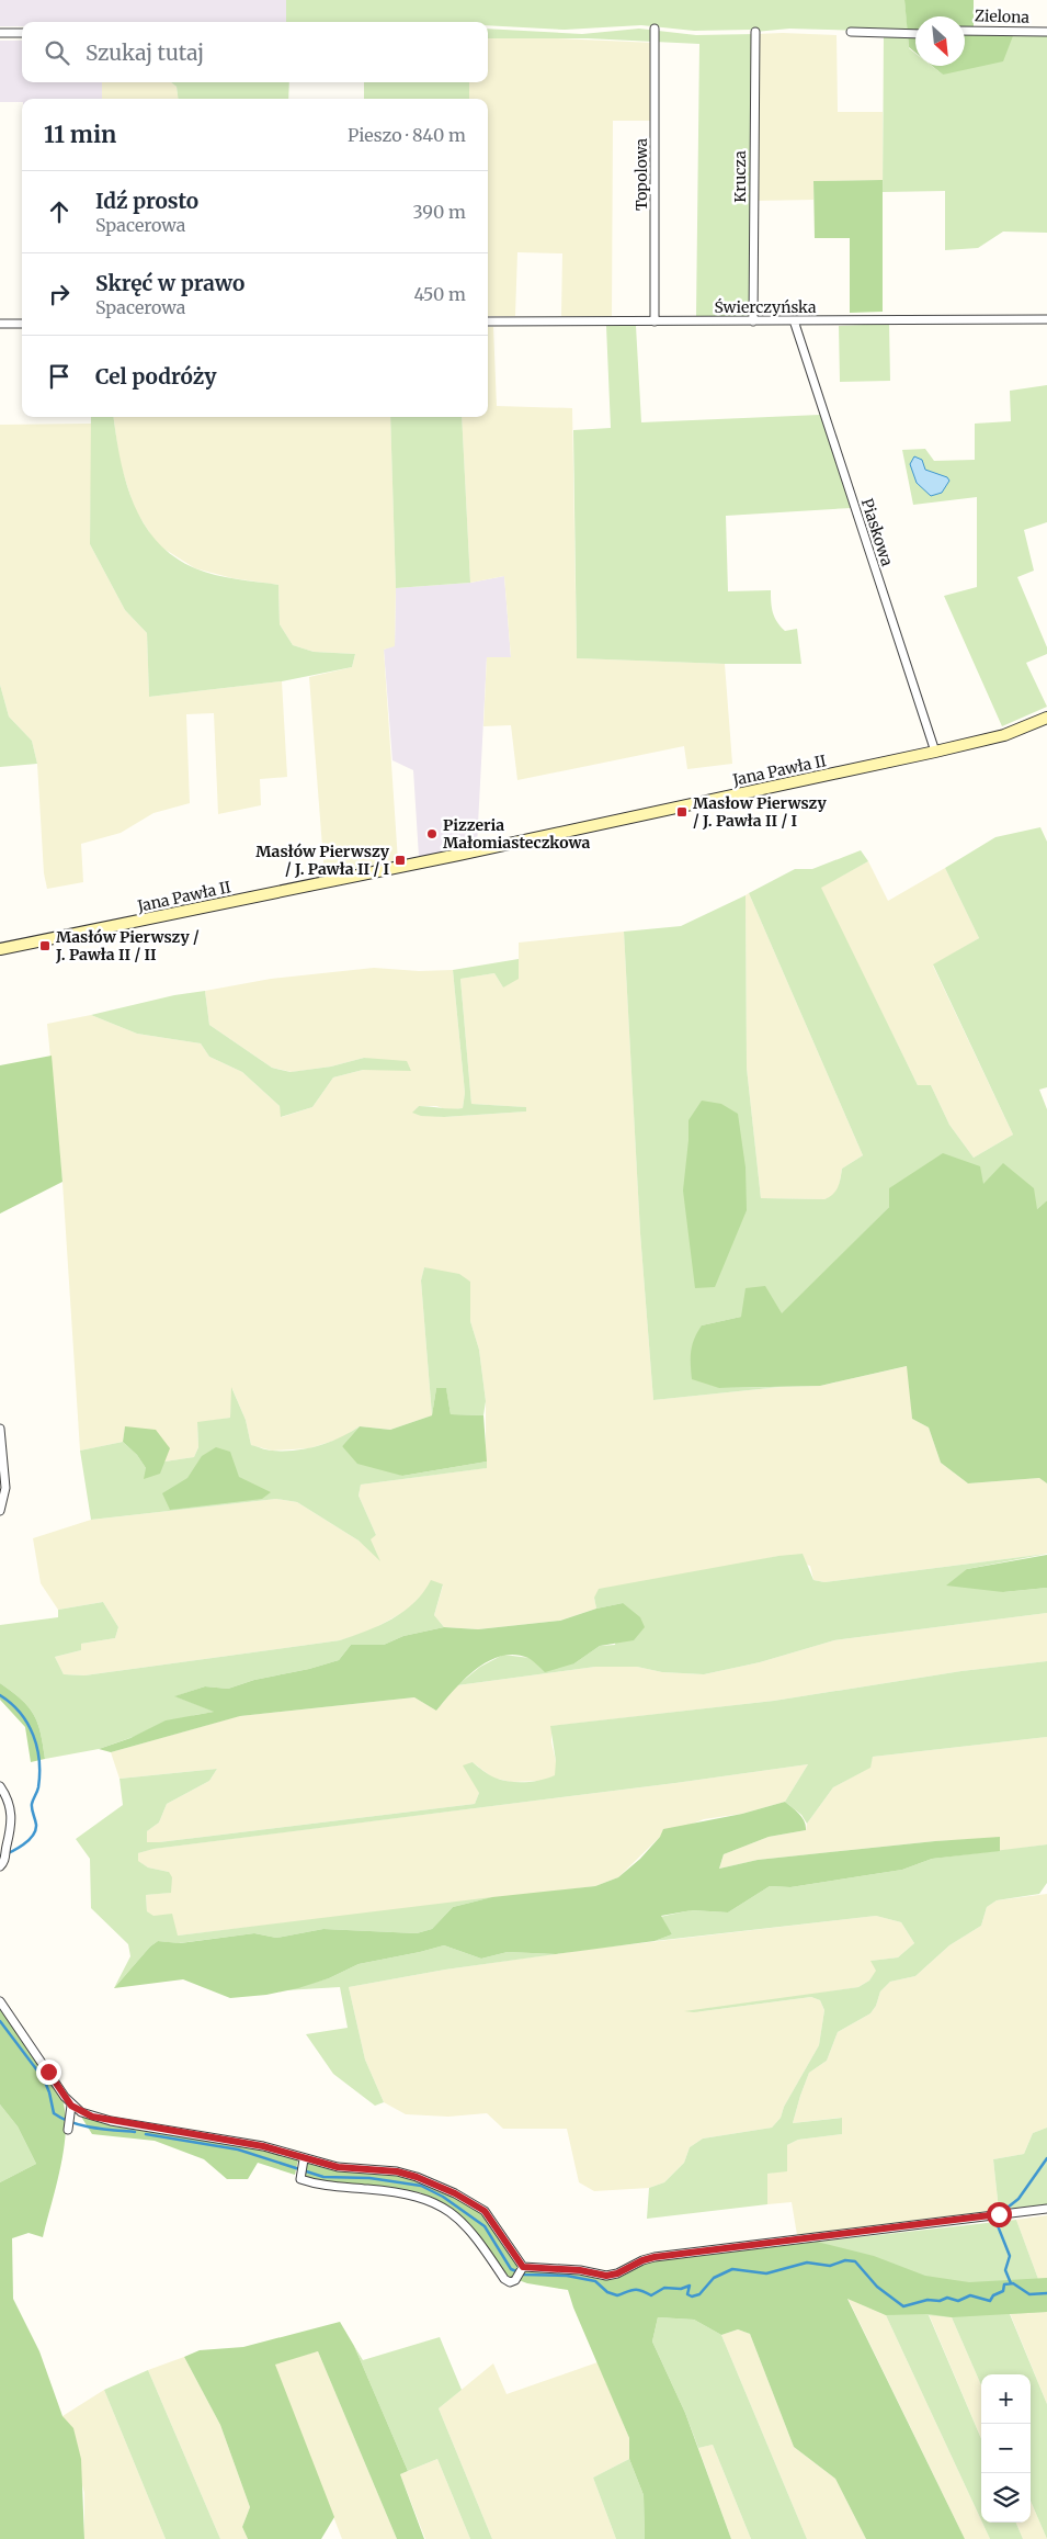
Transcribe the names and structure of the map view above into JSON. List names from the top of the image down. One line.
{"streets":{"main road":["Jana Pawła II"],"street":["Zielona","Topolowa","Krucza","Świerczyńska","Piaskowa"]},"crossings":[["Topolowa","Świerczyńska"],["Krucza","Świerczyńska"],["Świerczyńska","Piaskowa"],["Piaskowa","Jana Pawła II"]],"places":{"transit":["Masłow Pierwszy / J. Pawła II / I","Masłów Pierwszy / J. Pawła II / I","Masłów Pierwszy / J. Pawła II / II"],"other":["Pizzeria Małomiasteczkowa"]},"north":"bottom right","page":{"search":"Szukaj tutaj","heading":["11 min","Pieszo · 840 m"],"list":[["Idź prosto","Spacerowa","390 m"],["Skręć w prawo","Spacerowa","450 m"],"Cel podróży"],"map_buttons":["+","−"]}}
